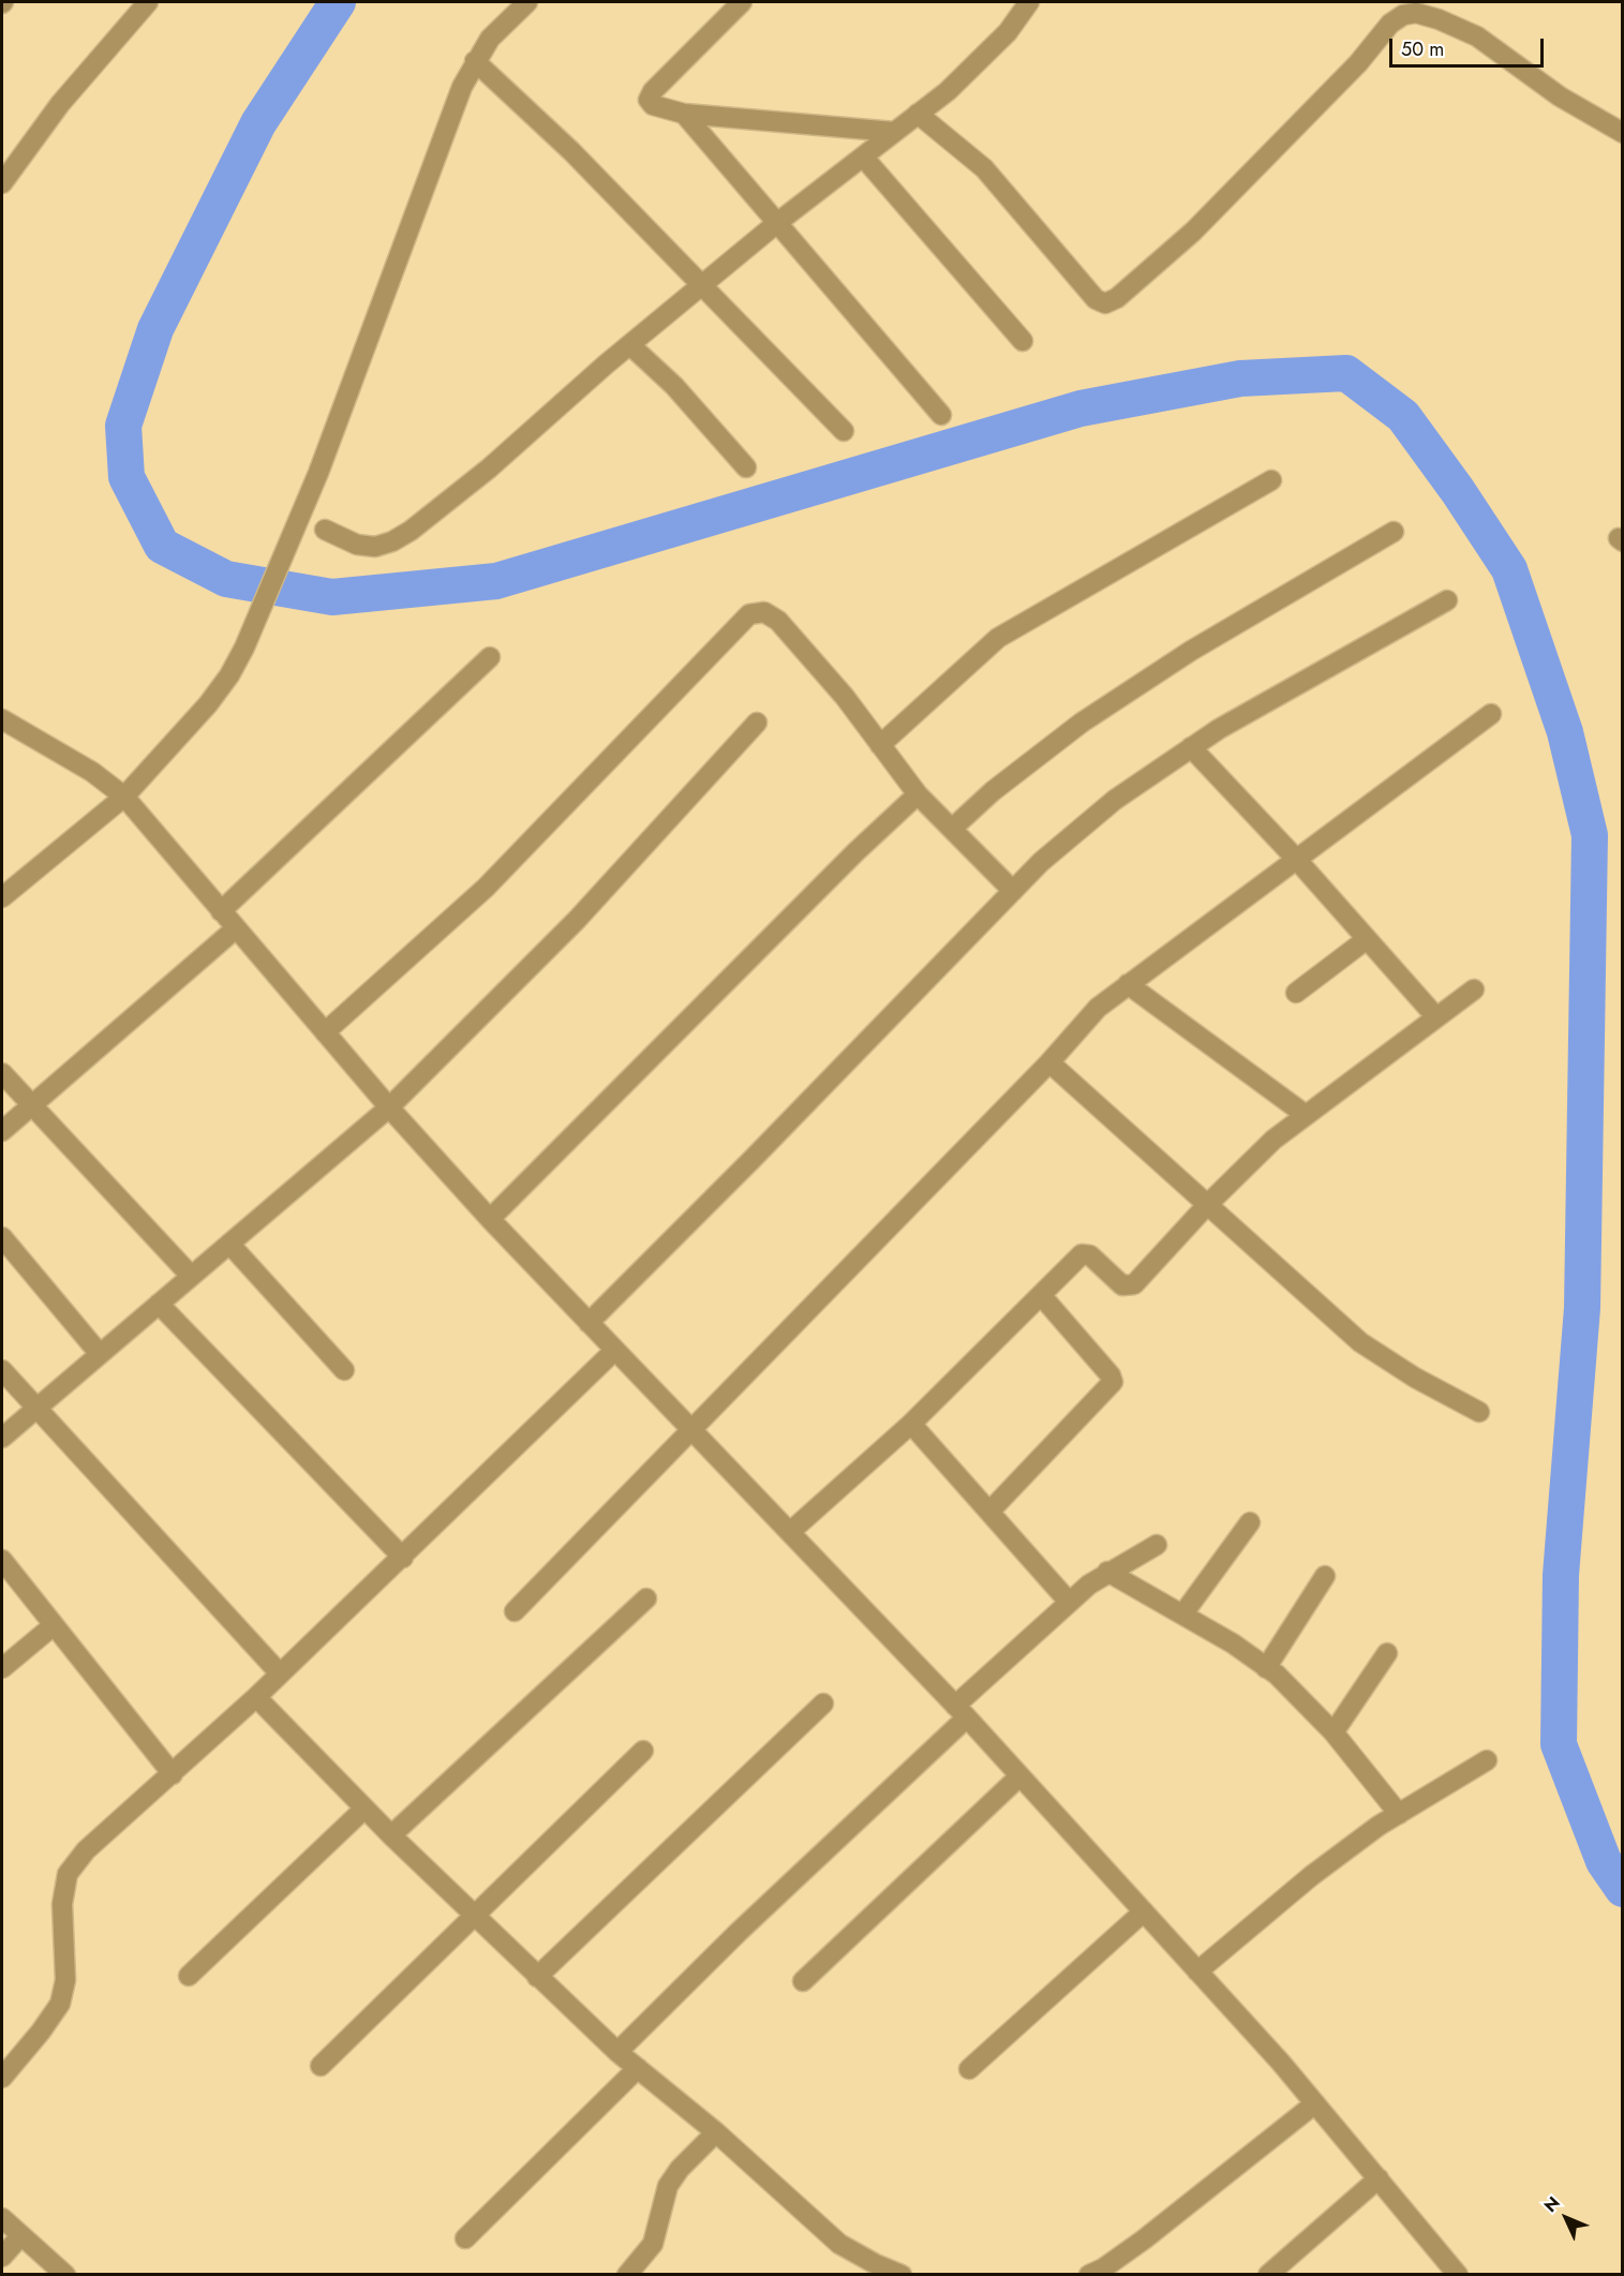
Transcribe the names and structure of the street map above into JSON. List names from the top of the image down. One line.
{"scale_bar":"50 m","north":"top left"}
